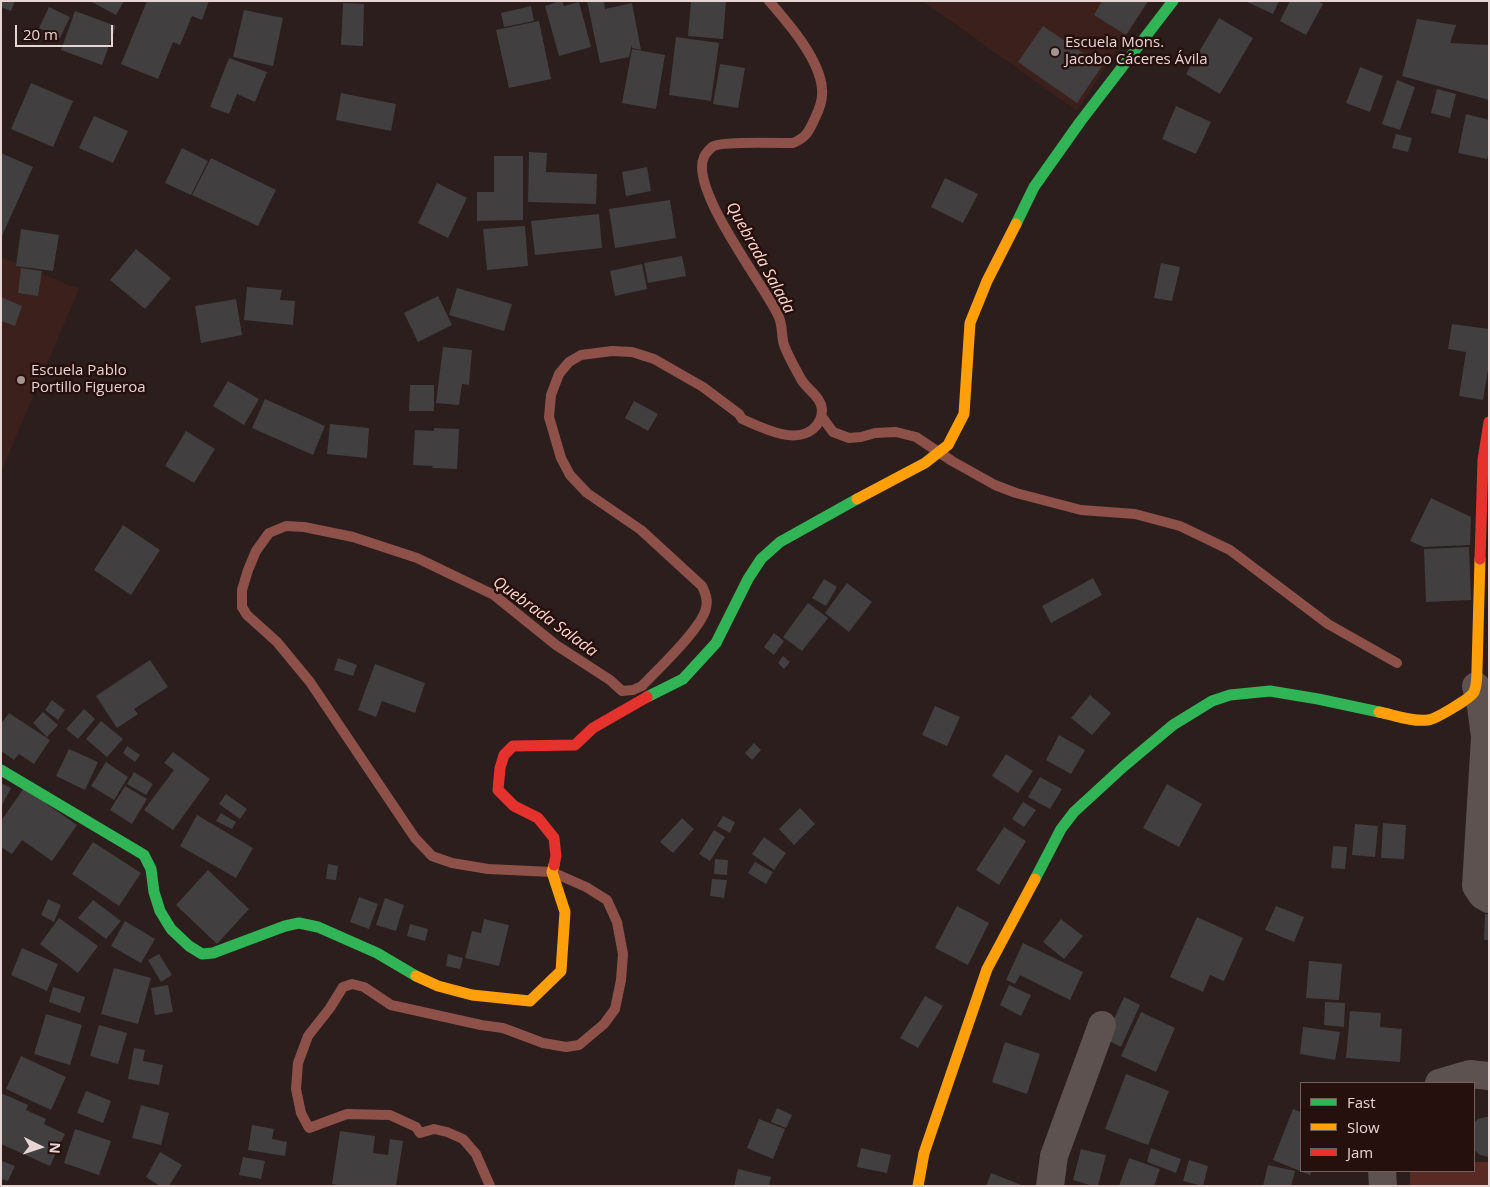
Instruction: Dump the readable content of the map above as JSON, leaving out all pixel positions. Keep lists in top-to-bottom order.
{
  "water": ["Quebrada Salada"],
  "places": ["Escuela Mons. Jacobo Cáceres Ávila", "Escuela Pablo Portillo Figueroa"],
  "legend": ["Fast", "Slow", "Jam"],
  "scale_bar": "20 m",
  "north": "right"
}
